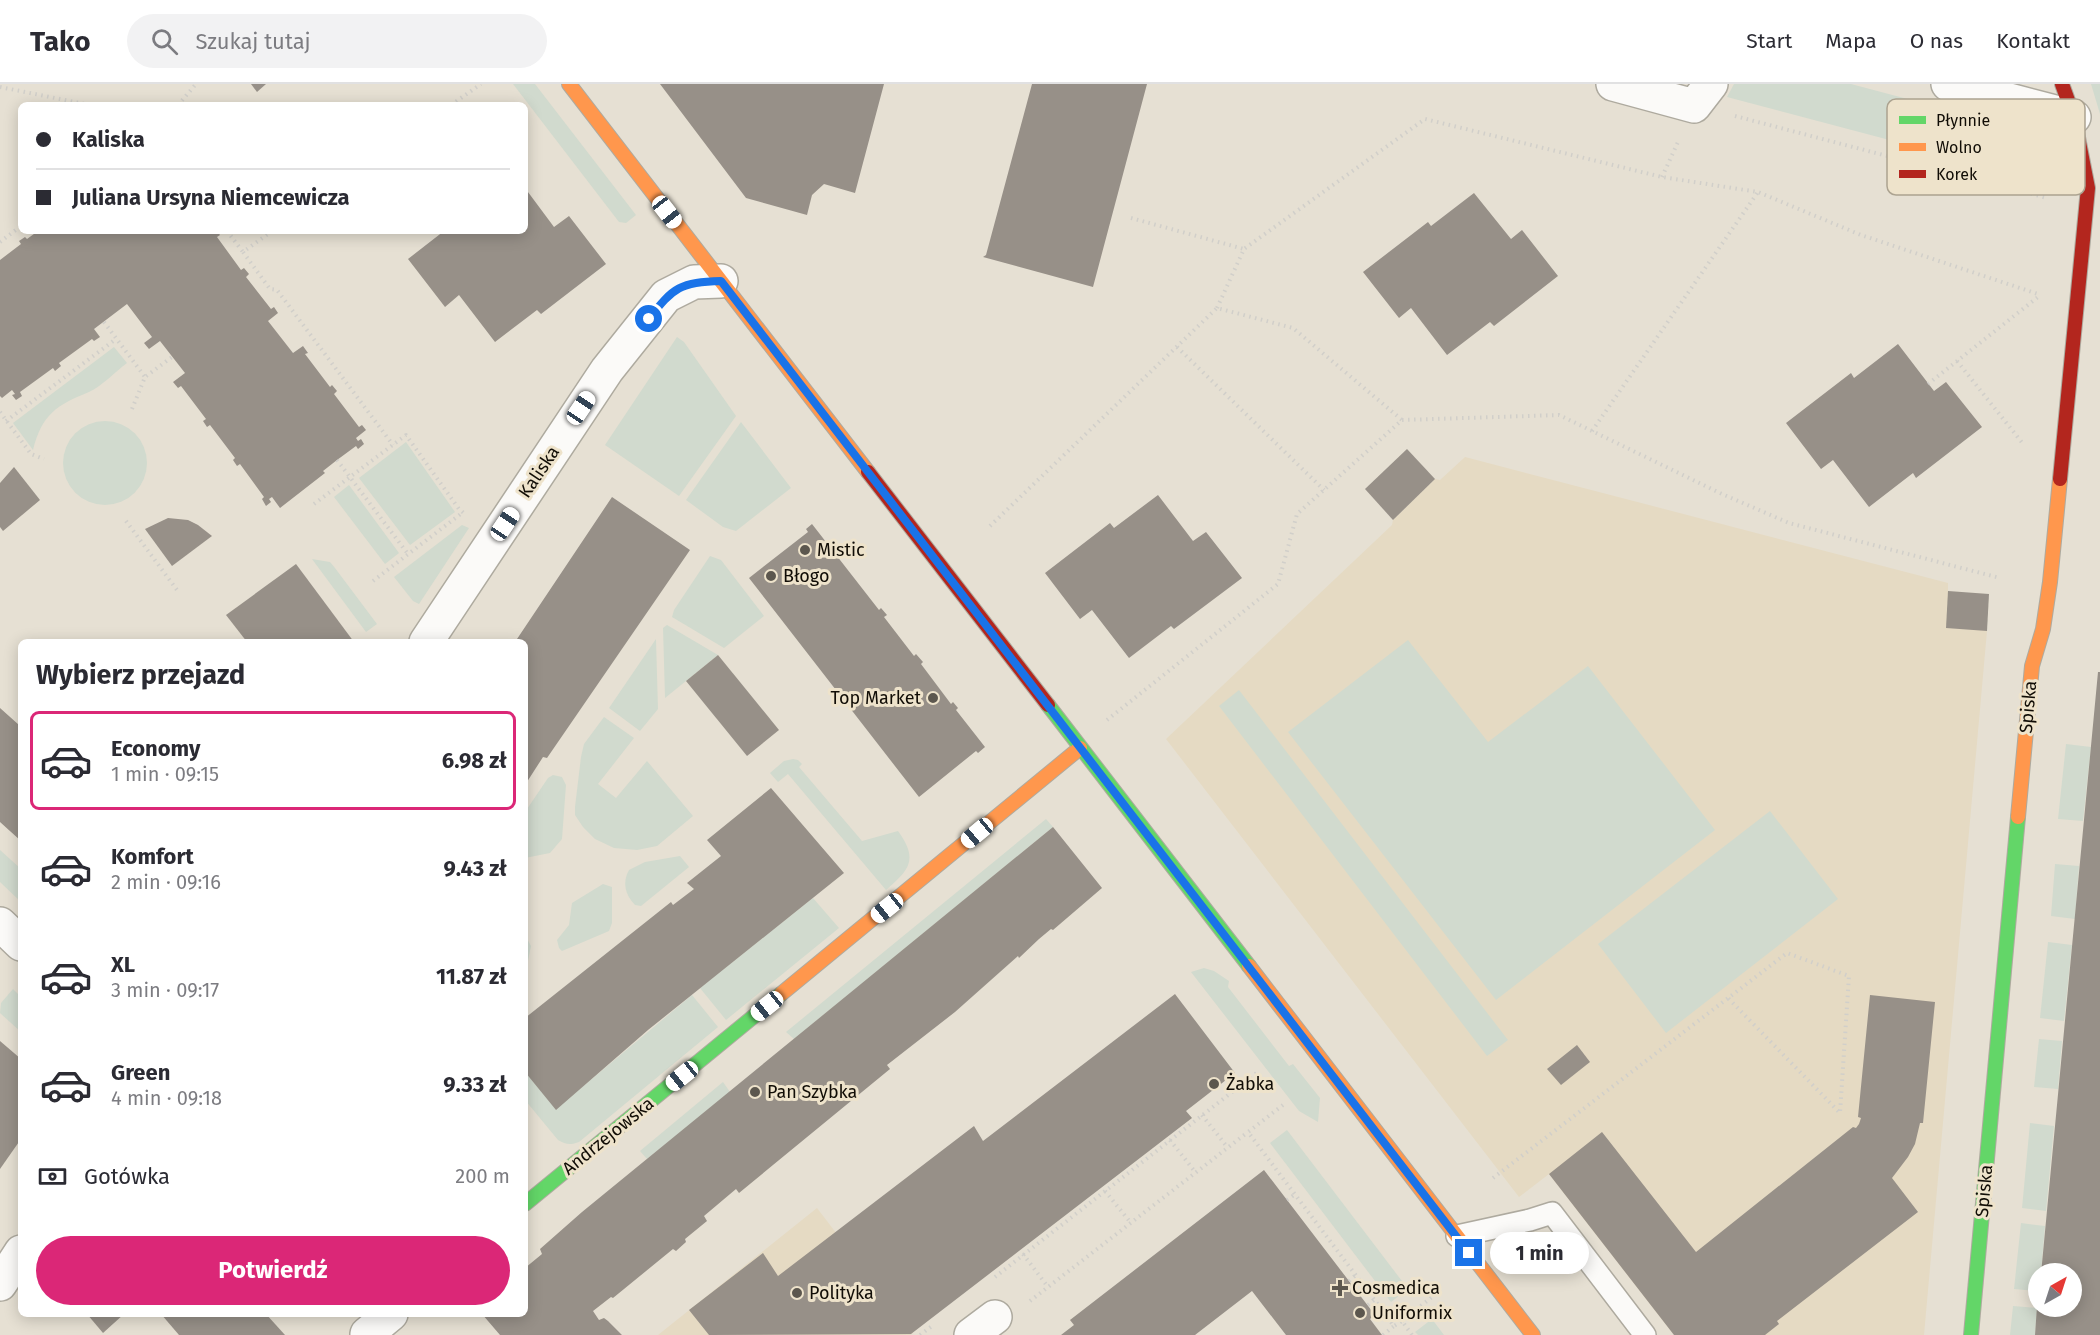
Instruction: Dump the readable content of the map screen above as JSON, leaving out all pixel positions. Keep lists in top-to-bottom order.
{
  "streets": {
    "street": ["Kaliska", "Spiska", "Andrzejowska"]
  },
  "places": {
    "other": [
      "Mistic",
      "Błogo",
      "Top Market",
      "Żabka",
      "Pan Szybka",
      "Polityka",
      "Uniformix"
    ],
    "health": ["Cosmedica"]
  },
  "legend": ["Płynnie", "Wolno", "Korek"],
  "north": "top right",
  "page": {
    "header": "Tako",
    "search": "Szukaj tutaj",
    "nav": [
      "Start",
      "Mapa",
      "O nas",
      "Kontakt"
    ],
    "banner": ["Kaliska", "Juliana Ursyna Niemcewicza"],
    "heading": "Wybierz przejazd",
    "list": [
      {
        "name": "Economy",
        "note": "1 min · 09:15",
        "value": "6.98 zł"
      },
      {
        "name": "Komfort",
        "note": "2 min · 09:16",
        "value": "9.43 zł"
      },
      {
        "name": "XL",
        "note": "3 min · 09:17",
        "value": "11.87 zł"
      },
      {
        "name": "Green",
        "note": "4 min · 09:18",
        "value": "9.33 zł"
      }
    ],
    "pay": ["Gotówka", "200 m"],
    "buttons": "Potwierdź",
    "bubble": "1 min"
  }
}
